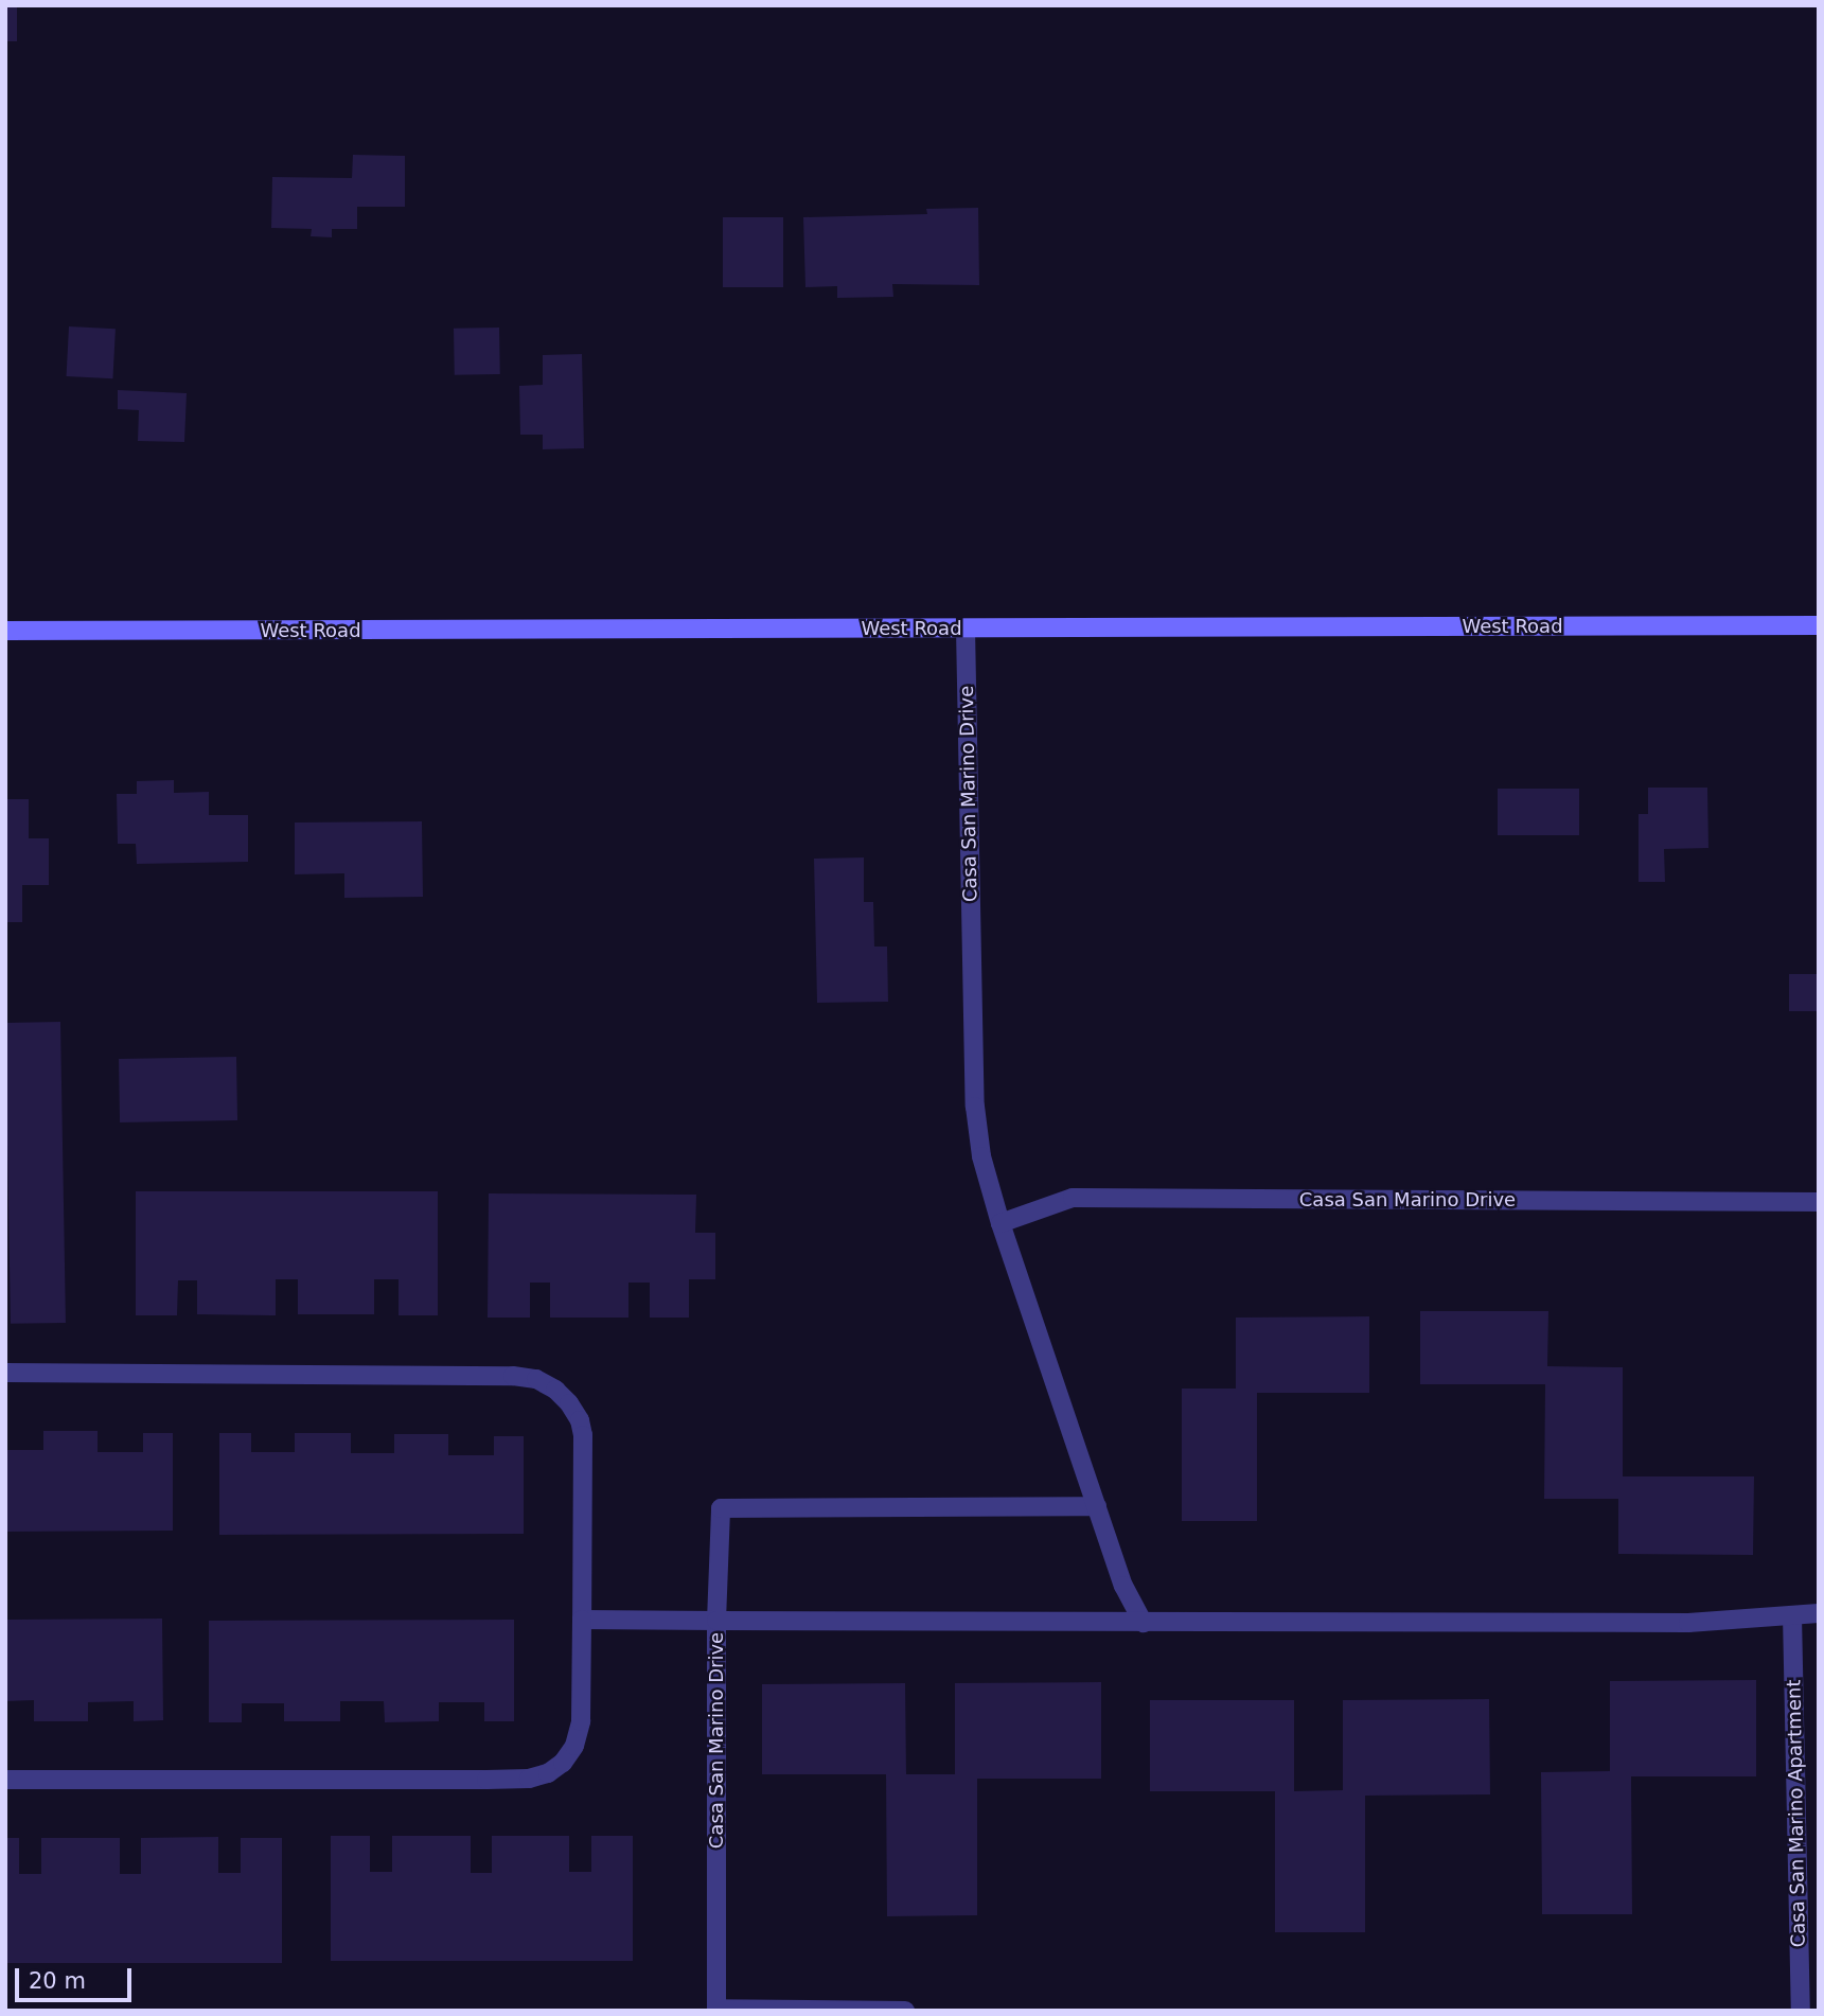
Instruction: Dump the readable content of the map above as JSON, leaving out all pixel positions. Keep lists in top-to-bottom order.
{
  "streets": {
    "street": ["West Road", "Casa San Marino Drive", "Casa San Marino Apartment"]
  },
  "crossings": [
    ["West Road", "Casa San Marino Drive"],
    ["Casa San Marino Drive", "Casa San Marino Apartment"]
  ],
  "scale_bar": "20 m"
}
